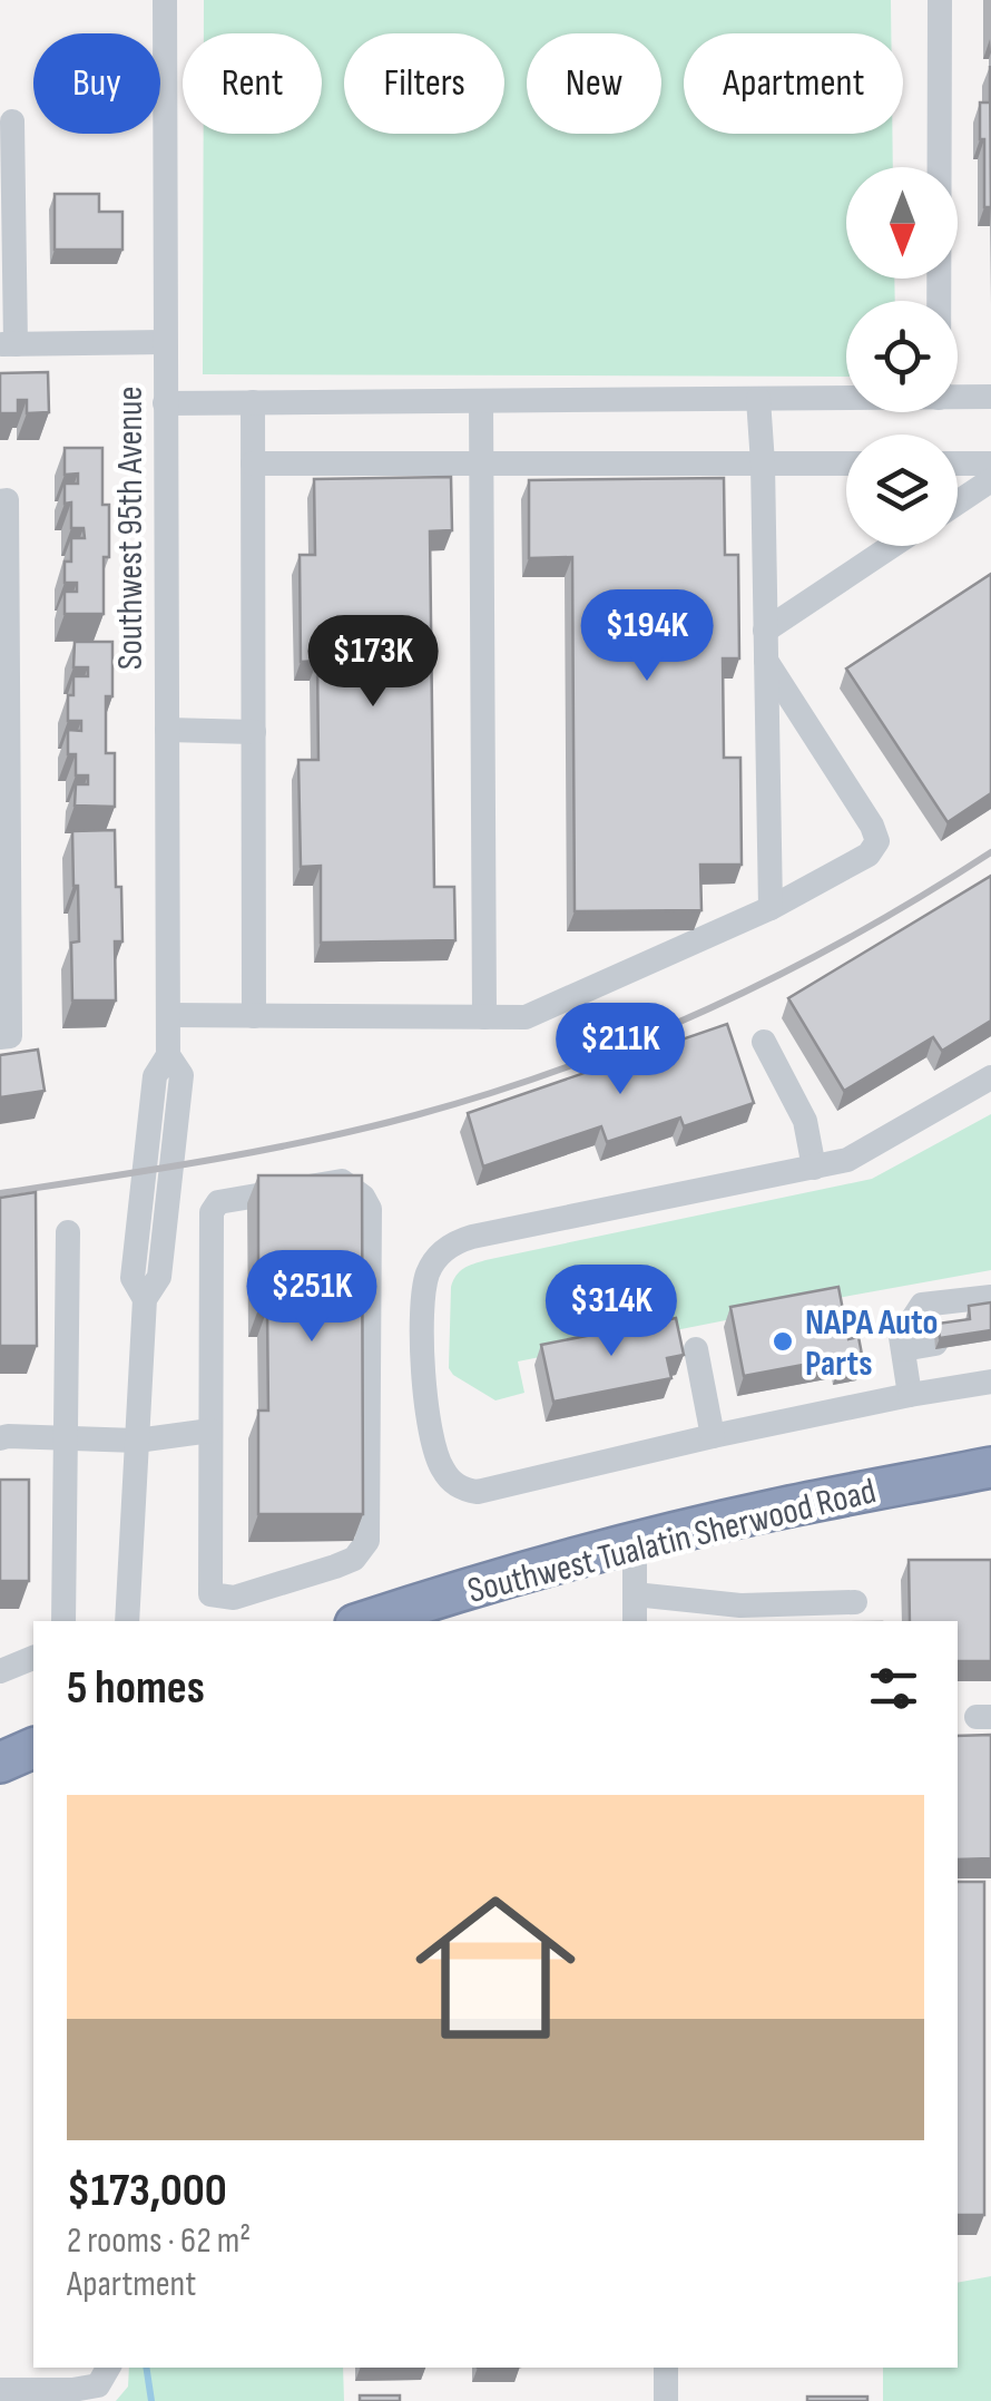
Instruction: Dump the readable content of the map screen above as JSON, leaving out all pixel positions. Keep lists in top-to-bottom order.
{
  "streets": {
    "highway": ["Southwest Tualatin Sherwood Road"],
    "street": ["Southwest 95th Avenue"]
  },
  "places": ["NAPA Auto Parts"],
  "north": "bottom",
  "page": {
    "chip": [
      "Buy",
      "Rent",
      "Filters",
      "New",
      "Apartment"
    ],
    "price": [
      "$194K",
      "$173K",
      "$211K",
      "$251K",
      "$314K"
    ],
    "heading": "5 homes",
    "list": [
      {
        "name": "$173,000",
        "note": "2 rooms · 62 m² · Apartment"
      }
    ]
  }
}
